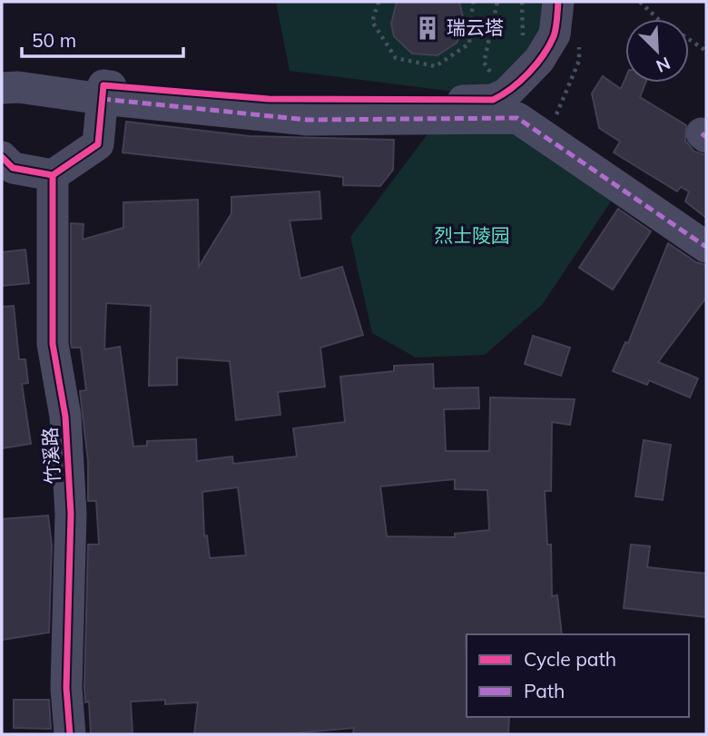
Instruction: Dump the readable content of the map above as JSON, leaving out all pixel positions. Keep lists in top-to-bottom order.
{
  "streets": {
    "street": ["竹溪路"]
  },
  "parks": ["烈士陵园"],
  "places": {
    "building": ["瑞云塔"]
  },
  "legend": ["Cycle path", "Path"],
  "scale_bar": "50 m",
  "north": "bottom right"
}
